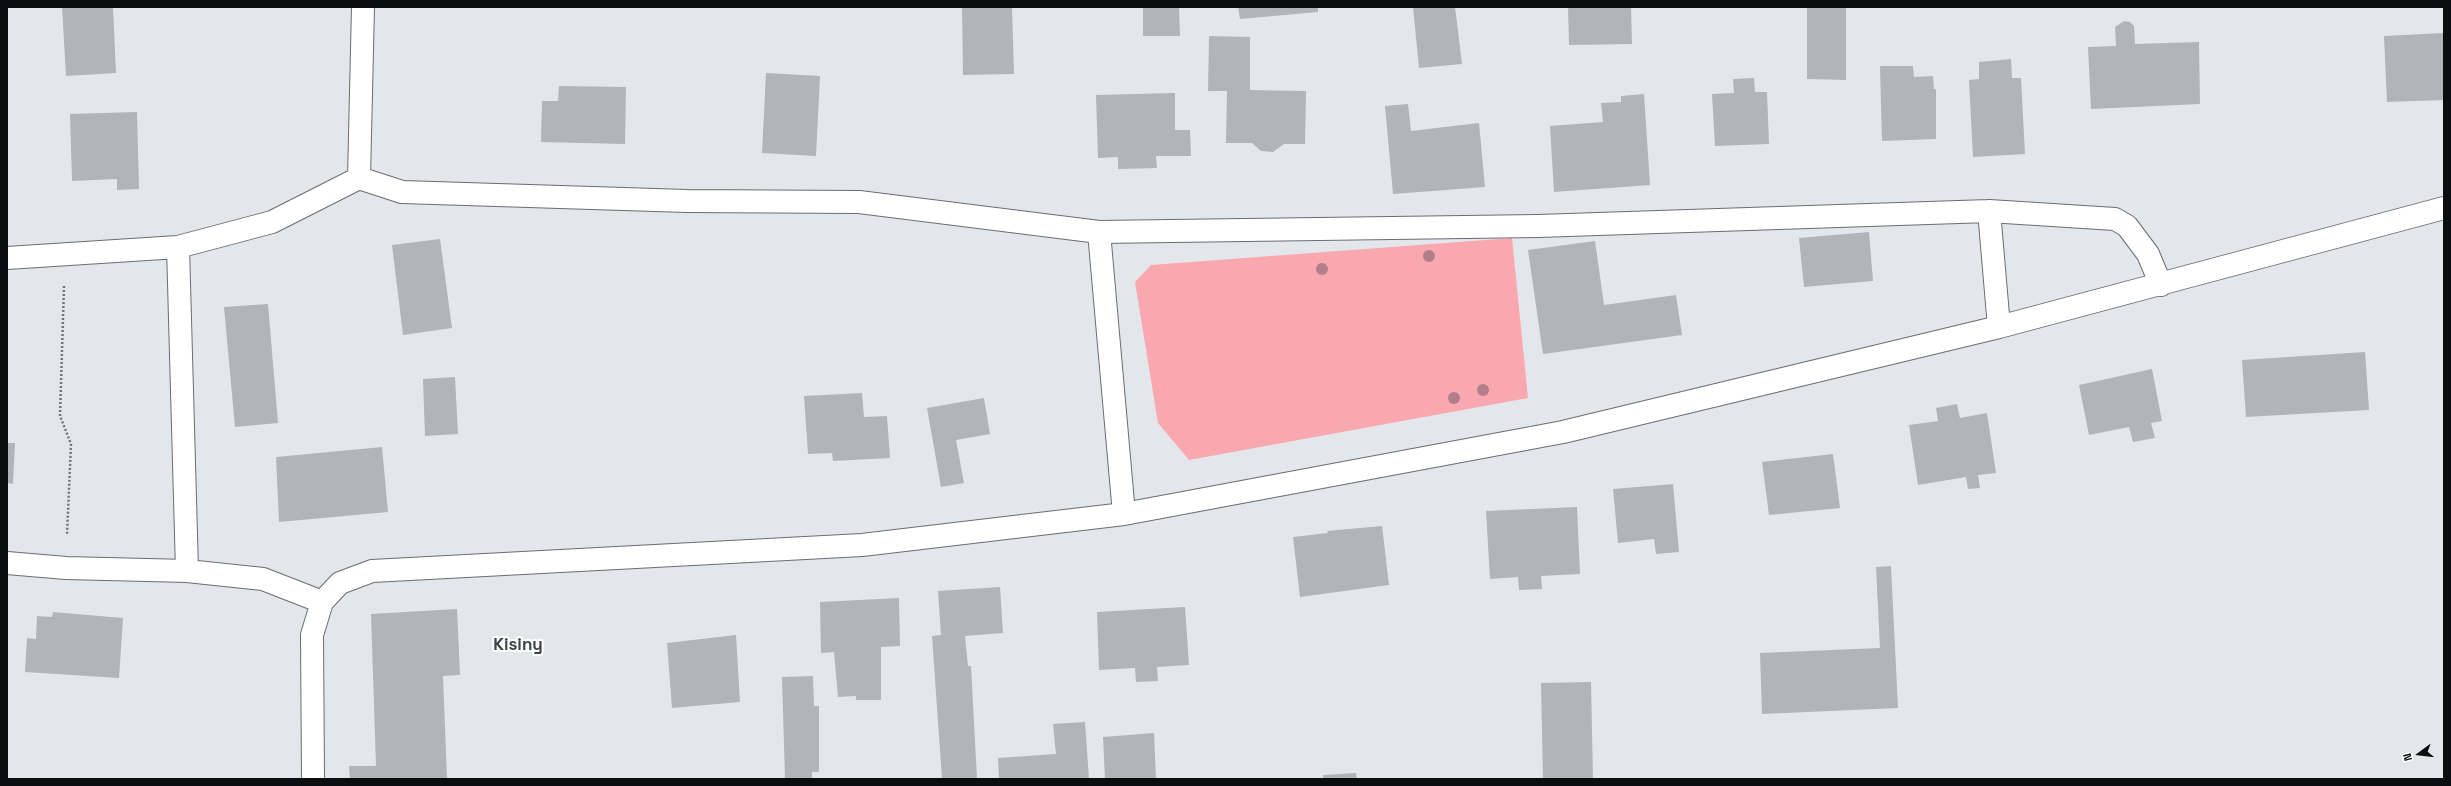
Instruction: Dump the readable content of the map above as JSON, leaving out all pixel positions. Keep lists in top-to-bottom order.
{
  "districts": ["Kisiny"],
  "north": "left"
}
